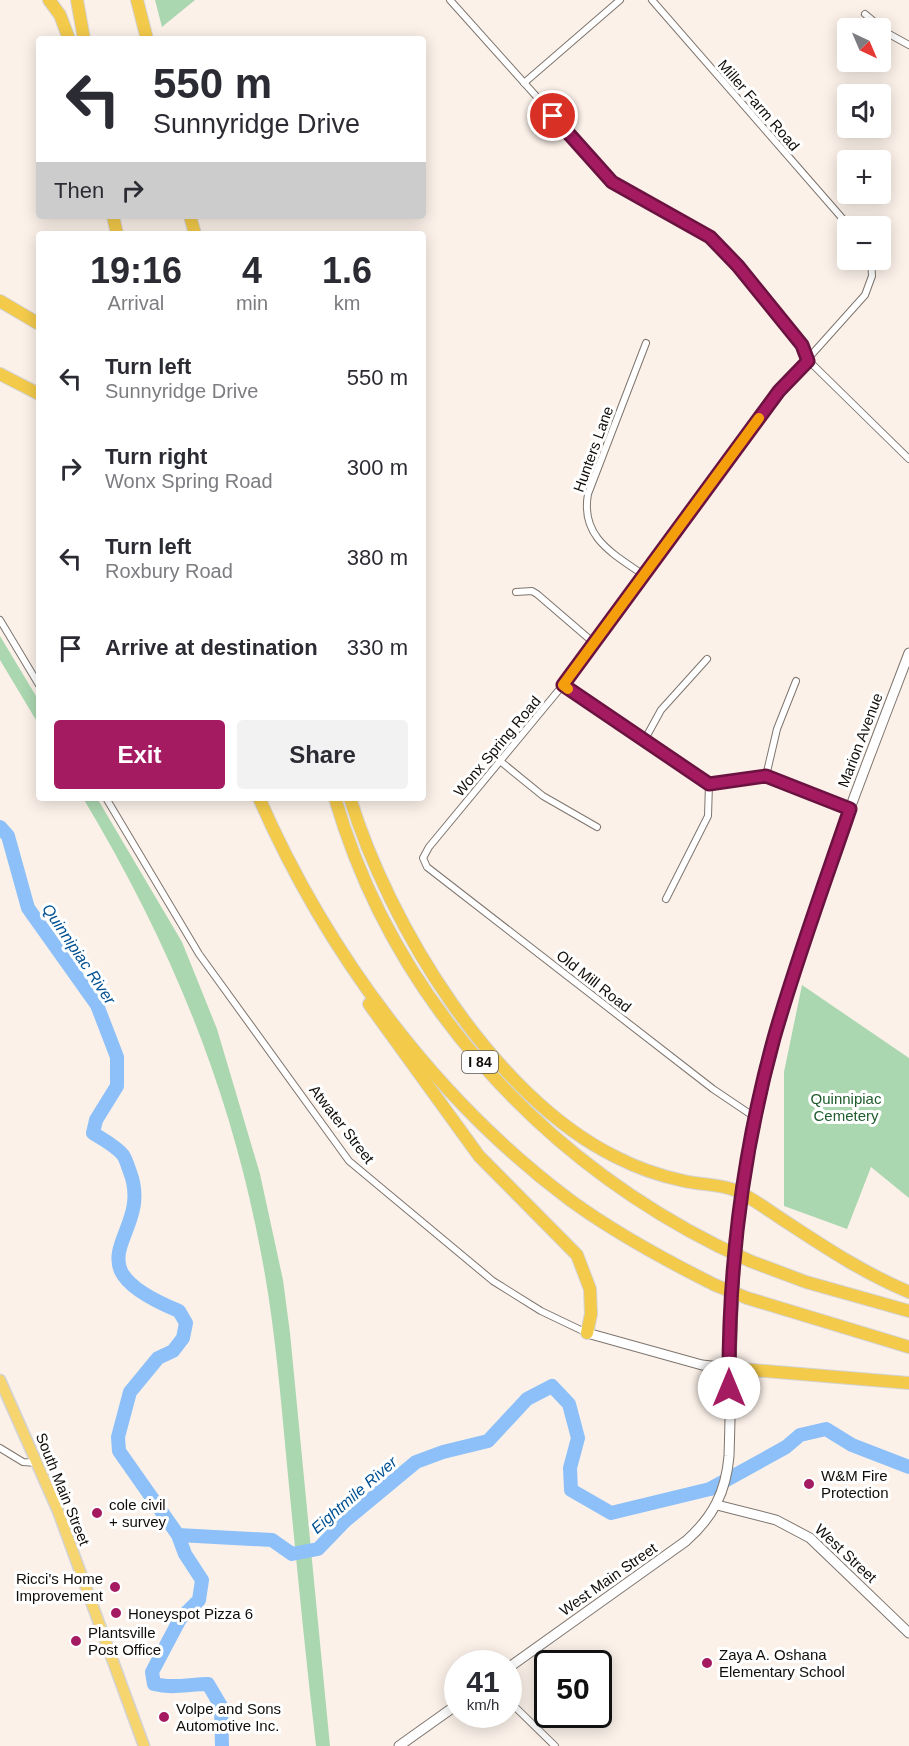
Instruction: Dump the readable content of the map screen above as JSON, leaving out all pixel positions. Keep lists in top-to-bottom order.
{
  "streets": {
    "highway": ["I 84", "South Main Street"],
    "main road": [
      "Marion Avenue",
      "Atwater Street",
      "West Street",
      "West Main Street"
    ],
    "street": [
      "Miller Farm Road",
      "Hunters Lane",
      "Wonx Spring Road",
      "Old Mill Road"
    ]
  },
  "crossings": [
    ["Hunters Lane", "Wonx Spring Road"],
    ["Marion Avenue", "Old Mill Road"],
    ["Marion Avenue", "Atwater Street"],
    ["Marion Avenue", "West Street"],
    ["Marion Avenue", "West Main Street"],
    ["Wonx Spring Road", "Old Mill Road"],
    ["West Street", "West Main Street"]
  ],
  "water": ["Quinnipiac River", "Eightmile River"],
  "parks": ["Quinnipiac Cemetery"],
  "places": [
    "W&M Fire Protection",
    "cole civil + survey",
    "Ricci's Home Improvement",
    "Honeyspot Pizza 6",
    "Plantsville Post Office",
    "Zaya A. Oshana Elementary School",
    "Volpe and Sons Automotive Inc."
  ],
  "north": "bottom right",
  "page": {
    "map_buttons": ["+", "−"],
    "turn": ["550 m", "Sunnyridge Drive"],
    "then": "Then",
    "eta": [
      "19:16",
      "Arrival",
      "4",
      "min",
      "1.6",
      "km"
    ],
    "list": [
      {
        "name": "Turn left",
        "note": "Sunnyridge Drive",
        "value": "550 m"
      },
      {
        "name": "Turn right",
        "note": "Wonx Spring Road",
        "value": "300 m"
      },
      {
        "name": "Turn left",
        "note": "Roxbury Road",
        "value": "380 m"
      },
      {
        "name": "Arrive at destination",
        "value": "330 m"
      }
    ],
    "buttons": ["Exit", "Share"],
    "speed": "41 km/h",
    "limit": "50"
  }
}
